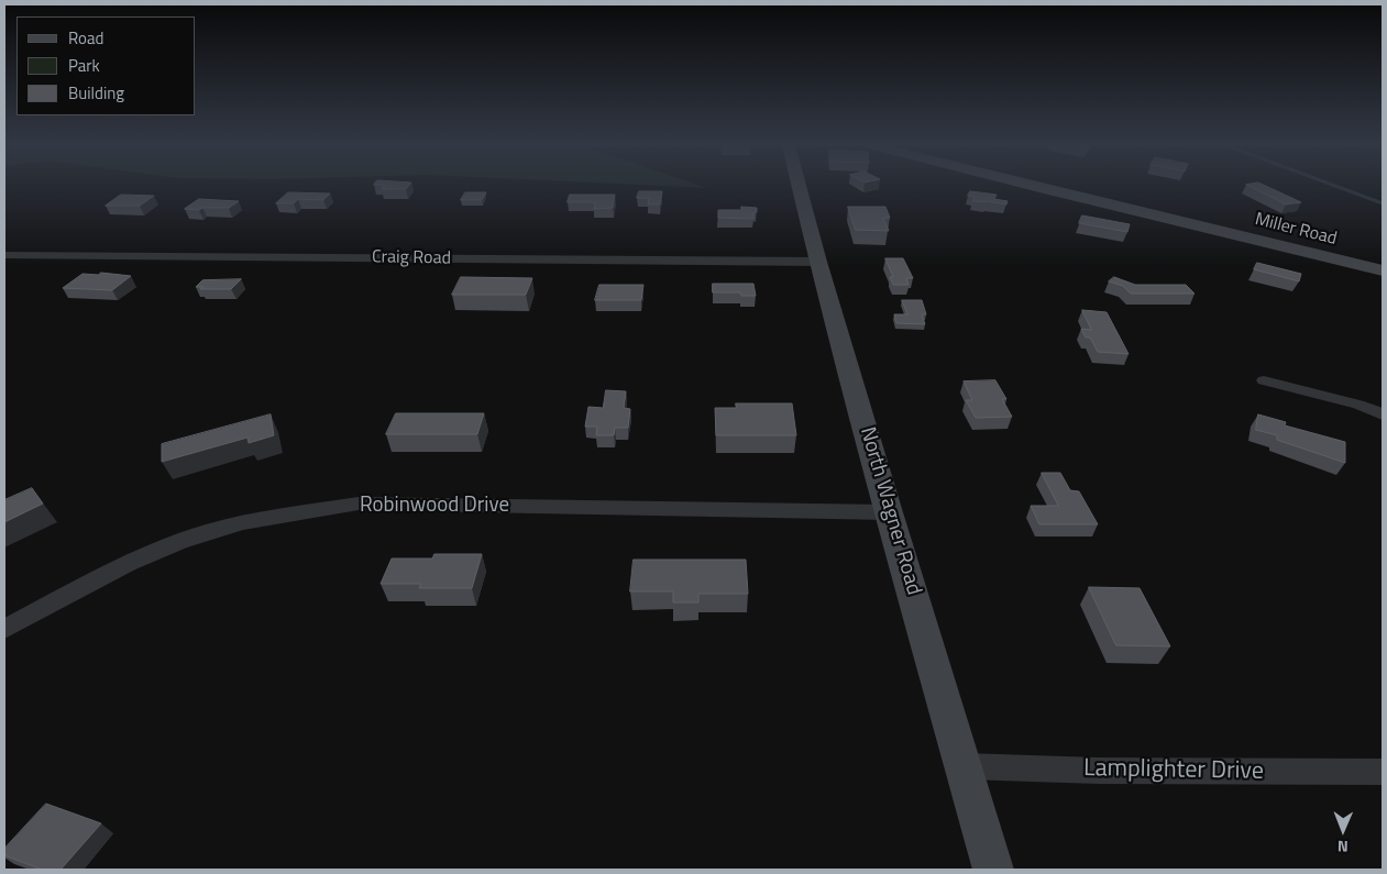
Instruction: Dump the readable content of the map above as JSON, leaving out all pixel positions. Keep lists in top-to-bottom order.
{
  "streets": {
    "street": [
      "Miller Road",
      "Craig Road",
      "Robinwood Drive",
      "North Wagner Road",
      "Lamplighter Drive"
    ]
  },
  "crossings": [
    ["Craig Road", "North Wagner Road"],
    ["Robinwood Drive", "North Wagner Road"],
    ["North Wagner Road", "Lamplighter Drive"]
  ],
  "legend": ["Road", "Park", "Building"],
  "north": "bottom"
}
